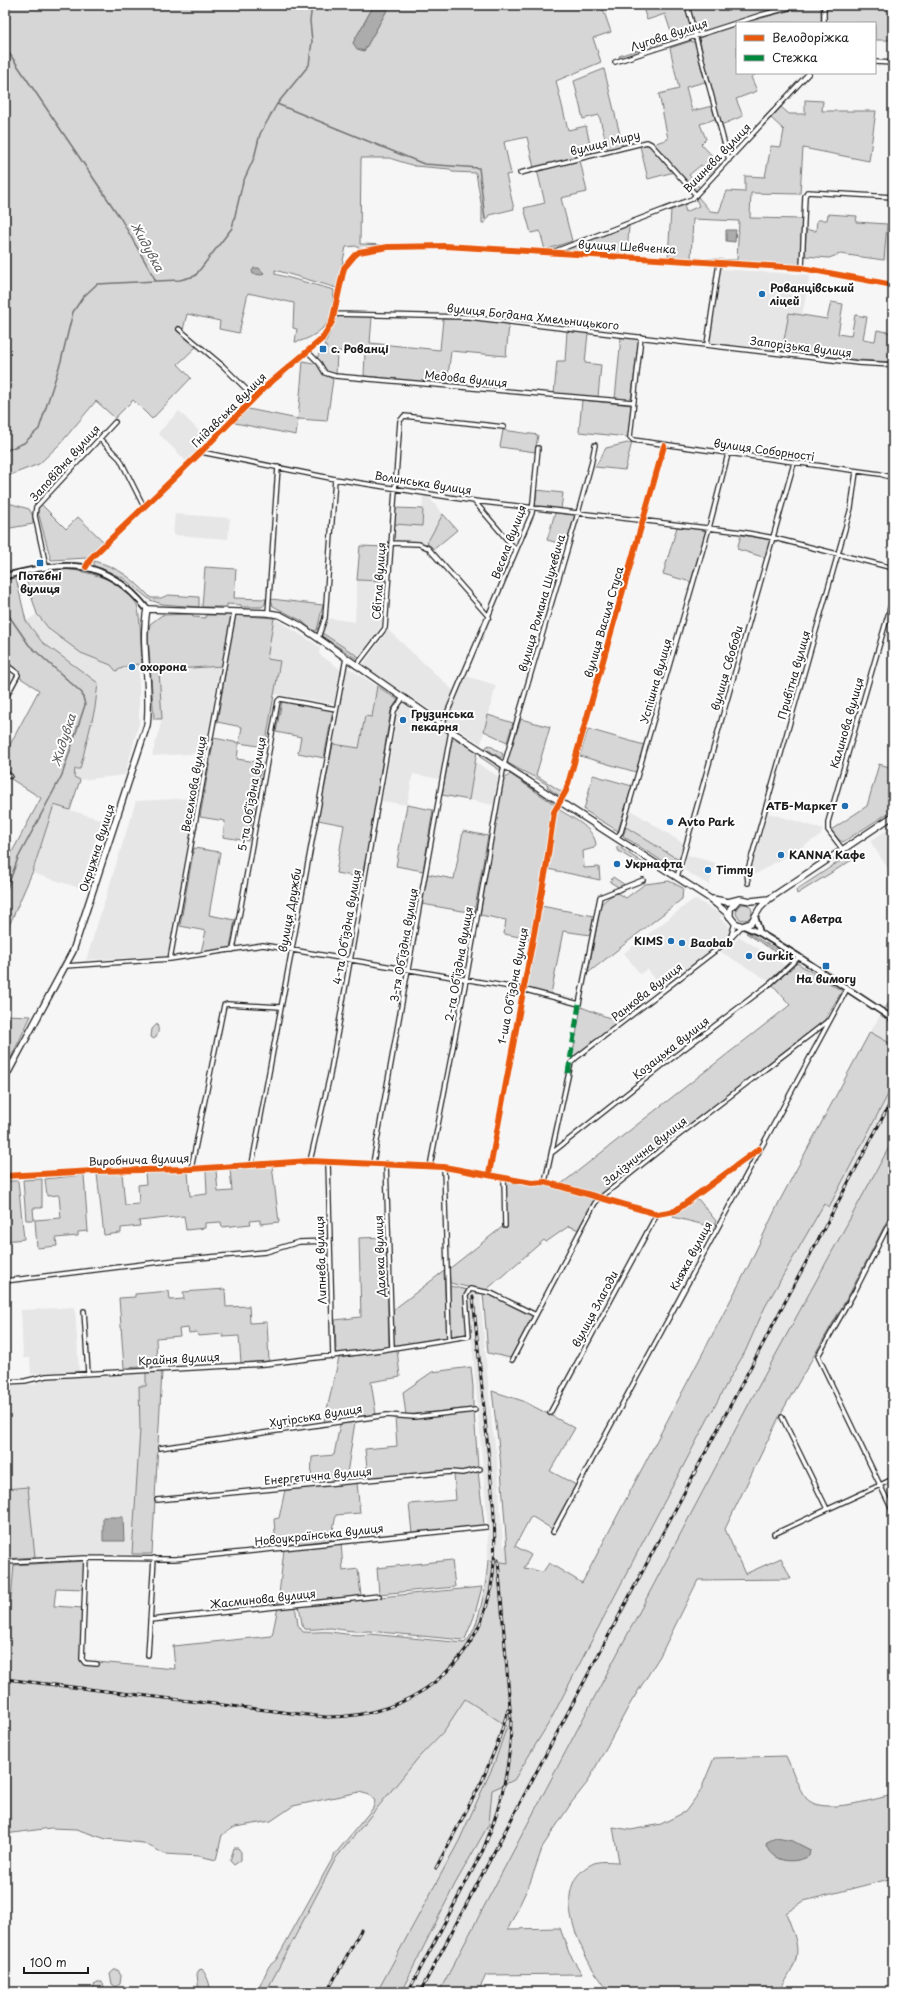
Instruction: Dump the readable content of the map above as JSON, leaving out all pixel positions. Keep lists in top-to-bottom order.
{
  "streets": {
    "main road": ["Окружна вулиця"],
    "street": [
      "Лугова вулиця",
      "вулиця Миру",
      "Вишнева вулиця",
      "вулиця Шевченка",
      "вулиця Богдана Хмельницького",
      "Запорізька вулиця",
      "Медова вулиця",
      "Гнідавська вулиця",
      "вулиця Соборності",
      "Заповідна вулиця",
      "Волинська вулиця",
      "Весела вулиця",
      "Світла вулиця",
      "вулиця Романа Шухевича",
      "вулиця Василя Стуса",
      "вулиця Свободи",
      "Привітна вулиця",
      "Успішна вулиця",
      "Калинова вулиця",
      "Веселкова вулиця",
      "5-та Обʼїздна вулиця",
      "вулиця Дружби",
      "4-та Обʼїздна вулиця",
      "3-тя Обʼїздна вулиця",
      "2-га Обʼїздна вулиця",
      "1-ша Обʼїздна вулиця",
      "Ранкова вулиця",
      "Козацька вулиця",
      "Залізнична вулиця",
      "Виробнича вулиця",
      "Далека вулиця",
      "Княжа вулиця",
      "Липнева вулиця",
      "вулиця Злагоди",
      "Крайня вулиця",
      "Хутірська вулиця",
      "Енергетична вулиця",
      "Новоукраїнська вулиця",
      "Жасминова вулиця"
    ]
  },
  "crossings": [
    ["вулиця Миру", "Вишнева вулиця"],
    ["Вишнева вулиця", "вулиця Шевченка"],
    ["вулиця Шевченка", "Гнідавська вулиця"],
    ["вулиця Богдана Хмельницького", "Запорізька вулиця"],
    ["вулиця Богдана Хмельницького", "Гнідавська вулиця"],
    ["Медова вулиця", "Гнідавська вулиця"],
    ["Медова вулиця", "вулиця Соборності"],
    ["Гнідавська вулиця", "Волинська вулиця"],
    ["вулиця Соборності", "вулиця Василя Стуса"],
    ["вулиця Соборності", "вулиця Свободи"],
    ["вулиця Соборності", "Привітна вулиця"],
    ["вулиця Соборності", "Успішна вулиця"],
    ["Волинська вулиця", "Весела вулиця"],
    ["Волинська вулиця", "Світла вулиця"],
    ["Волинська вулиця", "вулиця Романа Шухевича"],
    ["Волинська вулиця", "вулиця Василя Стуса"],
    ["Волинська вулиця", "вулиця Свободи"],
    ["Волинська вулиця", "Привітна вулиця"],
    ["Волинська вулиця", "Успішна вулиця"],
    ["вулиця Романа Шухевича", "2-га Обʼїздна вулиця"],
    ["вулиця Василя Стуса", "1-ша Обʼїздна вулиця"],
    ["5-та Обʼїздна вулиця", "вулиця Дружби"],
    ["вулиця Дружби", "Виробнича вулиця"],
    ["4-та Обʼїздна вулиця", "Виробнича вулиця"],
    ["3-тя Обʼїздна вулиця", "Виробнича вулиця"],
    ["2-га Обʼїздна вулиця", "Виробнича вулиця"],
    ["1-ша Обʼїздна вулиця", "Виробнича вулиця"],
    ["Ранкова вулиця", "Козацька вулиця"],
    ["Залізнична вулиця", "Виробнича вулиця"],
    ["Залізнична вулиця", "Княжа вулиця"],
    ["Залізнична вулиця", "Крайня вулиця"],
    ["Виробнича вулиця", "Далека вулиця"],
    ["Виробнича вулиця", "Липнева вулиця"],
    ["Виробнича вулиця", "вулиця Злагоди"],
    ["Далека вулиця", "Крайня вулиця"],
    ["Липнева вулиця", "Крайня вулиця"]
  ],
  "water": ["Жидувка"],
  "places": {
    "other": [
      "Рованцівський ліцей",
      "охорона",
      "Грузинська пекарня",
      "АТБ-Маркет",
      "Avto Park",
      "KANNA Кафе",
      "Укрнафта",
      "Timmy",
      "Аветра",
      "KIMS",
      "Baobab",
      "Gurkit"
    ],
    "transit": ["с. Рованці", "Потебні вулиця", "На вимогу"]
  },
  "legend": ["Велодоріжка", "Стежка"],
  "scale_bar": "100 m"
}
